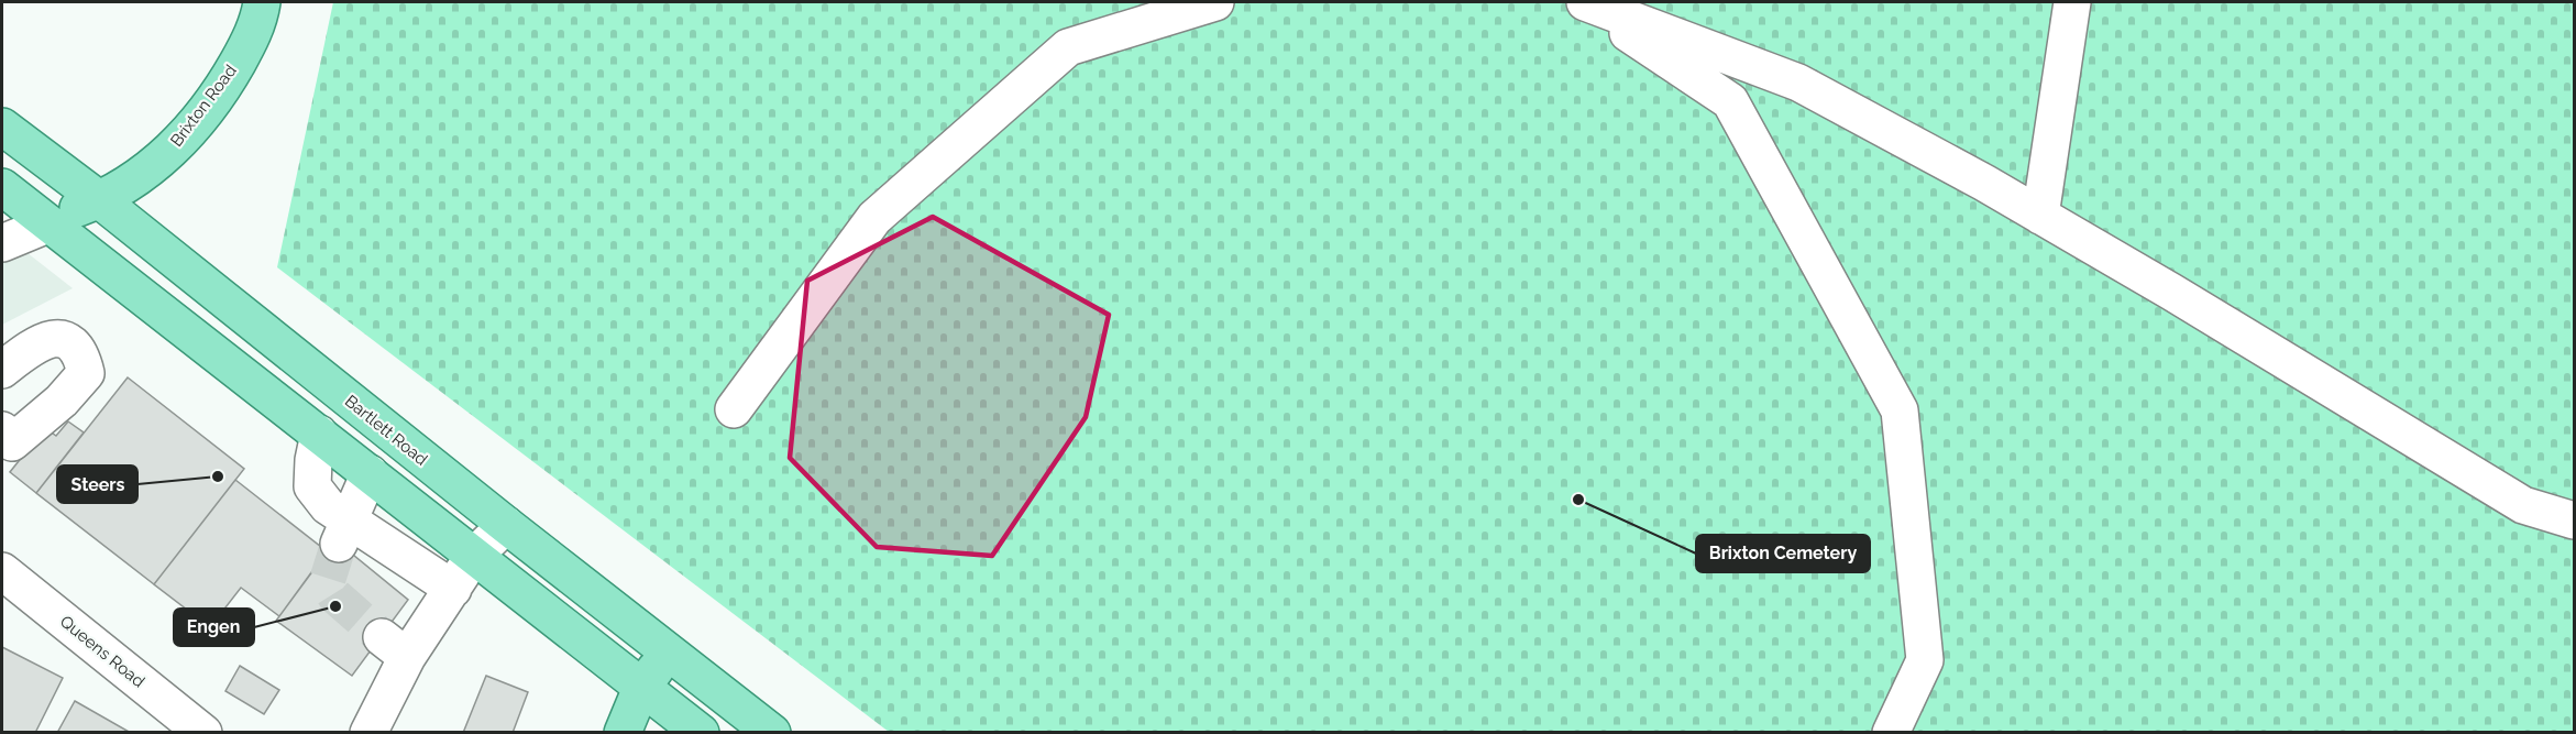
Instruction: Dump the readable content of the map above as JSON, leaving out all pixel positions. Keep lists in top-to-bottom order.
{
  "streets": {
    "main road": ["Brixton Road", "Bartlett Road"],
    "street": ["Queens Road"]
  },
  "crossings": [
    ["Brixton Road", "Bartlett Road"]
  ],
  "places": ["Steers", "Brixton Cemetery", "Engen"]
}
